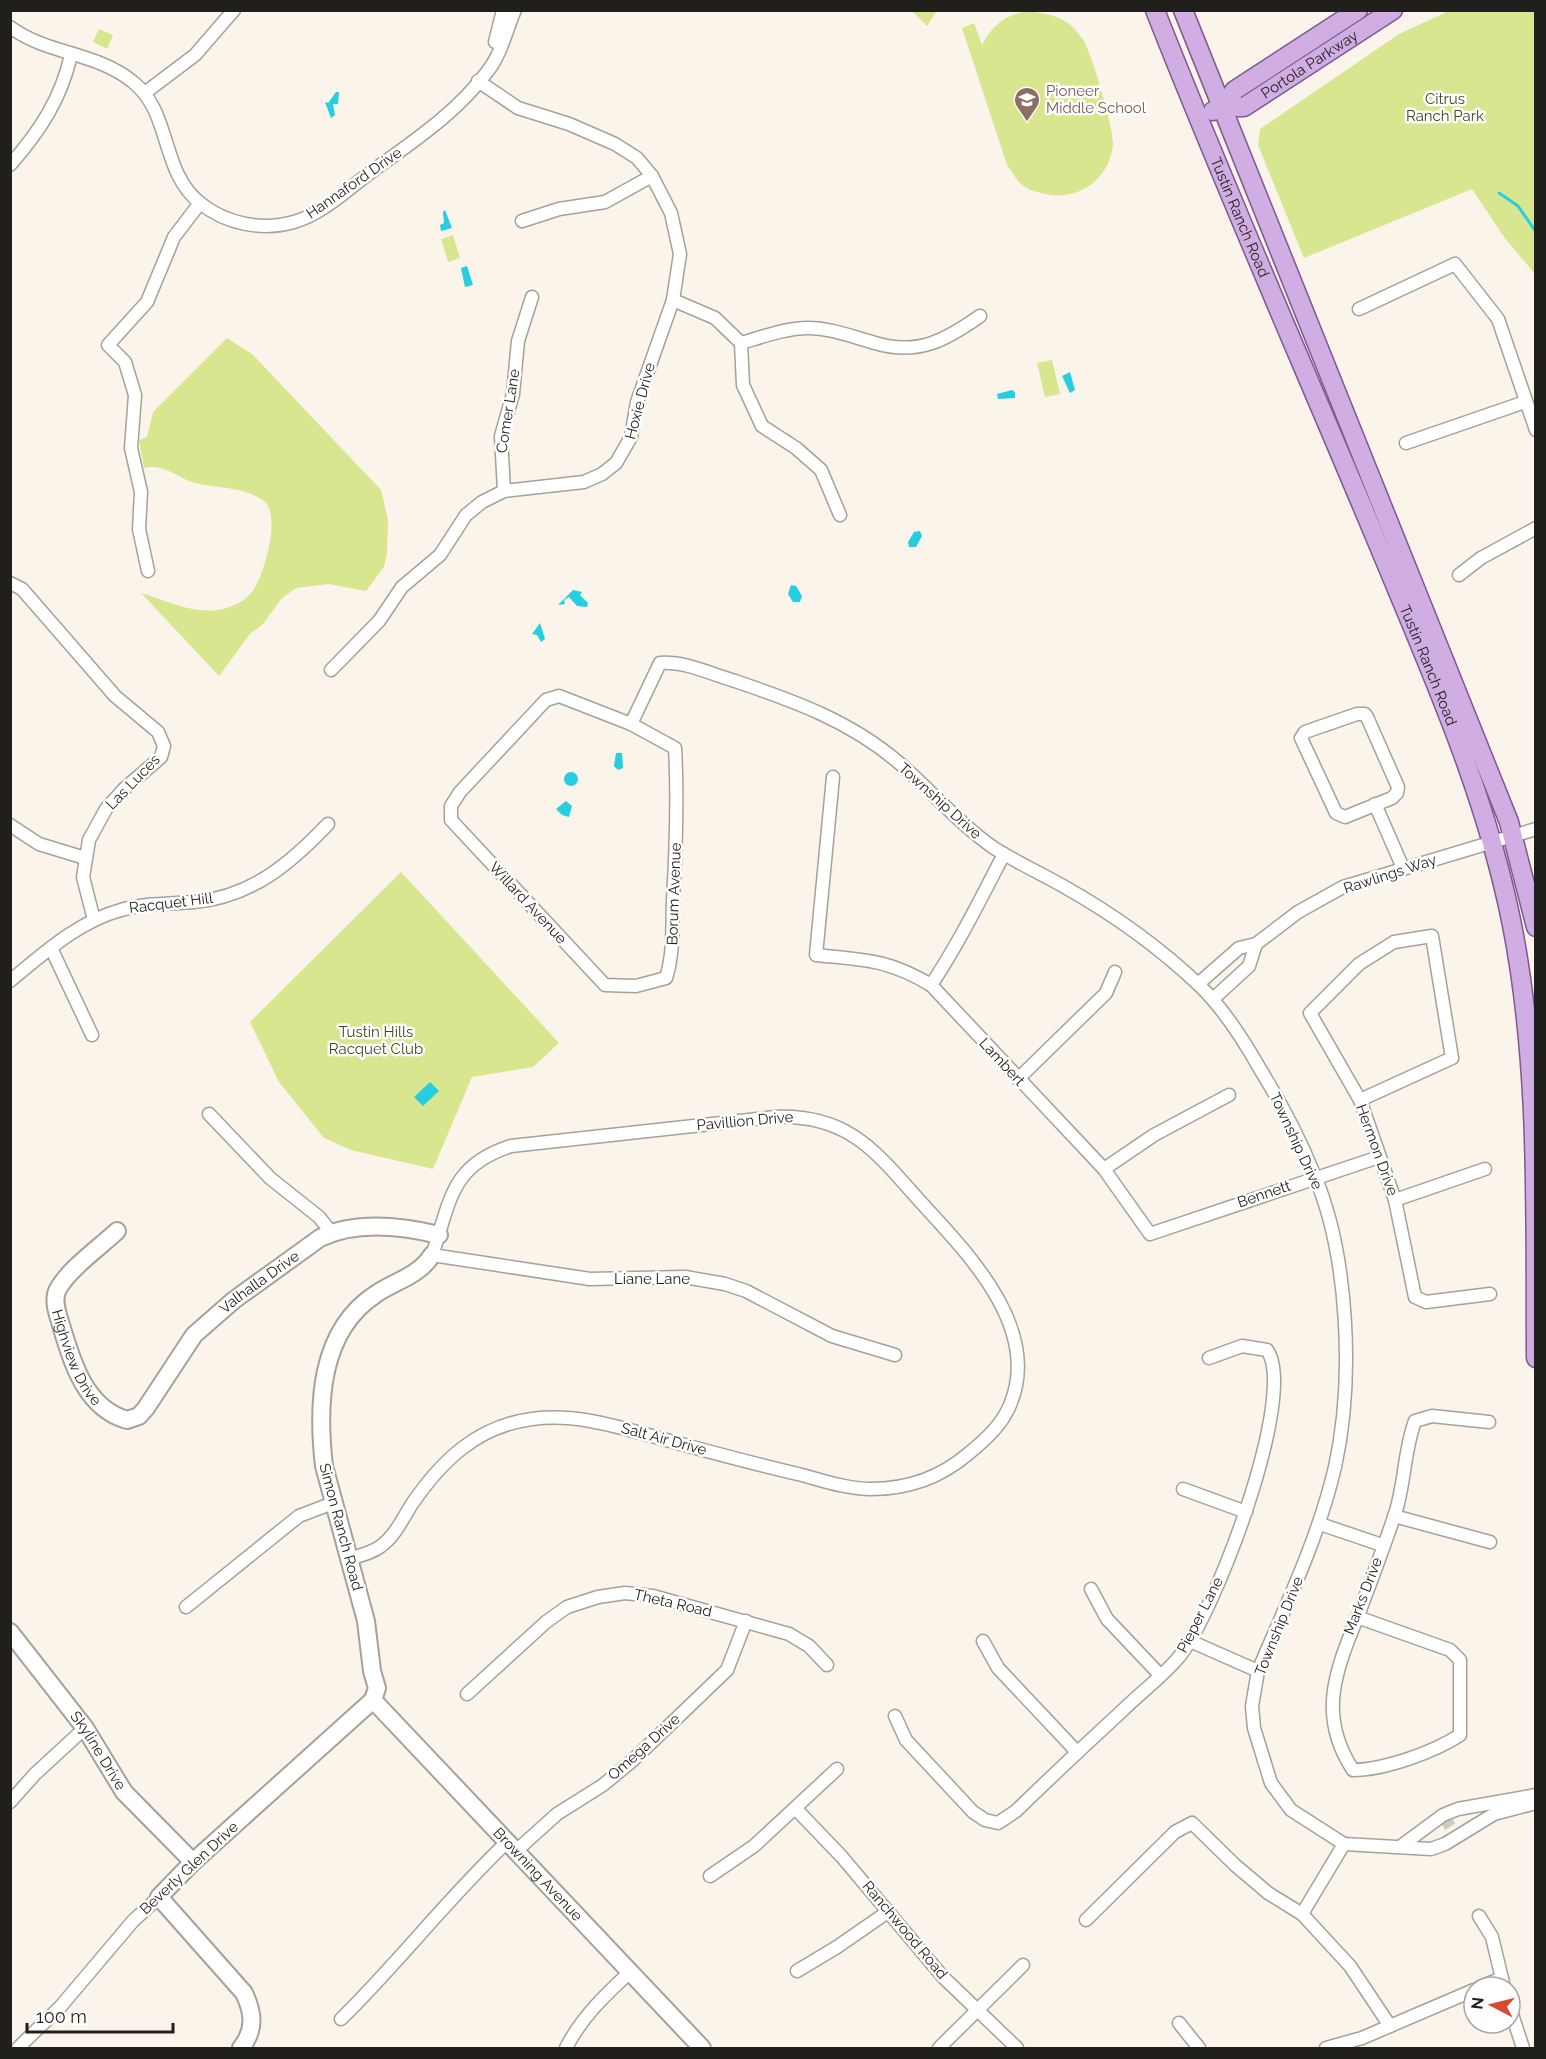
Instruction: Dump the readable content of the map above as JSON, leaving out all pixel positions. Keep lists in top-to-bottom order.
{
  "streets": {
    "main road": ["Portola Parkway", "Tustin Ranch Road"],
    "street": [
      "Hannaford Drive",
      "Hoxie Drive",
      "Comer Lane",
      "Las Luces",
      "Township Drive",
      "Rawlings Way",
      "Borum Avenue",
      "Racquet Hill",
      "Willard Avenue",
      "Lambert",
      "Pavillion Drive",
      "Hermon Drive",
      "Bennett",
      "Liane Lane",
      "Valhalla Drive",
      "Highview Drive",
      "Salt Air Drive",
      "Simon Ranch Road",
      "Marks Drive",
      "Theta Road",
      "Pieper Lane",
      "Omega Drive",
      "Skyline Drive",
      "Beverly Glen Drive",
      "Browning Avenue",
      "Ranchwood Road"
    ]
  },
  "crossings": [
    ["Portola Parkway", "Tustin Ranch Road"],
    ["Hannaford Drive", "Hoxie Drive"],
    ["Tustin Ranch Road", "Rawlings Way"],
    ["Hoxie Drive", "Comer Lane"],
    ["Las Luces", "Racquet Hill"],
    ["Township Drive", "Rawlings Way"],
    ["Township Drive", "Borum Avenue"],
    ["Township Drive", "Willard Avenue"],
    ["Township Drive", "Bennett"],
    ["Borum Avenue", "Willard Avenue"],
    ["Lambert", "Bennett"],
    ["Pavillion Drive", "Liane Lane"],
    ["Pavillion Drive", "Valhalla Drive"],
    ["Pavillion Drive", "Salt Air Drive"],
    ["Pavillion Drive", "Simon Ranch Road"],
    ["Hermon Drive", "Bennett"],
    ["Liane Lane", "Simon Ranch Road"],
    ["Valhalla Drive", "Highview Drive"],
    ["Salt Air Drive", "Simon Ranch Road"],
    ["Simon Ranch Road", "Beverly Glen Drive"],
    ["Simon Ranch Road", "Browning Avenue"],
    ["Theta Road", "Omega Drive"],
    ["Omega Drive", "Browning Avenue"],
    ["Skyline Drive", "Beverly Glen Drive"],
    ["Beverly Glen Drive", "Browning Avenue"]
  ],
  "parks": ["Citrus Ranch Park", "Tustin Hills Racquet Club"],
  "places": {
    "school or university": ["Pioneer Middle School"]
  },
  "scale_bar": "100 m",
  "north": "left"
}
